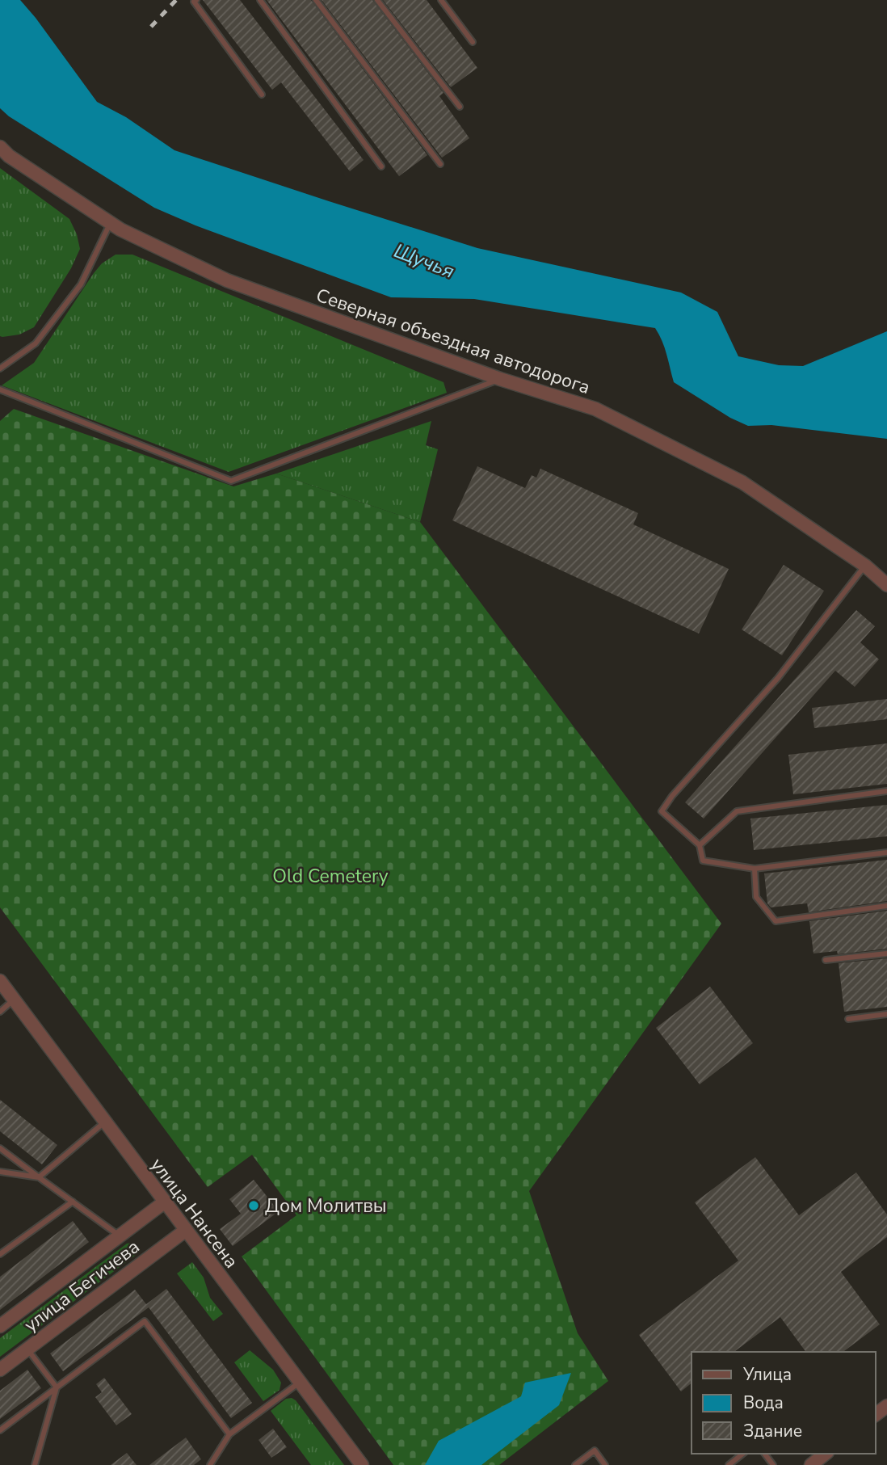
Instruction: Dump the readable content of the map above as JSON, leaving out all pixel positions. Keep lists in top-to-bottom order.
{
  "streets": {
    "street": ["Северная объездная автодорога", "улица Нансена", "улица Бегичева"]
  },
  "crossings": [
    ["улица Нансена", "улица Бегичева"]
  ],
  "water": ["Щучья"],
  "parks": ["Old Cemetery"],
  "places": ["Дом Молитвы"],
  "legend": ["Улица", "Вода", "Здание"]
}
